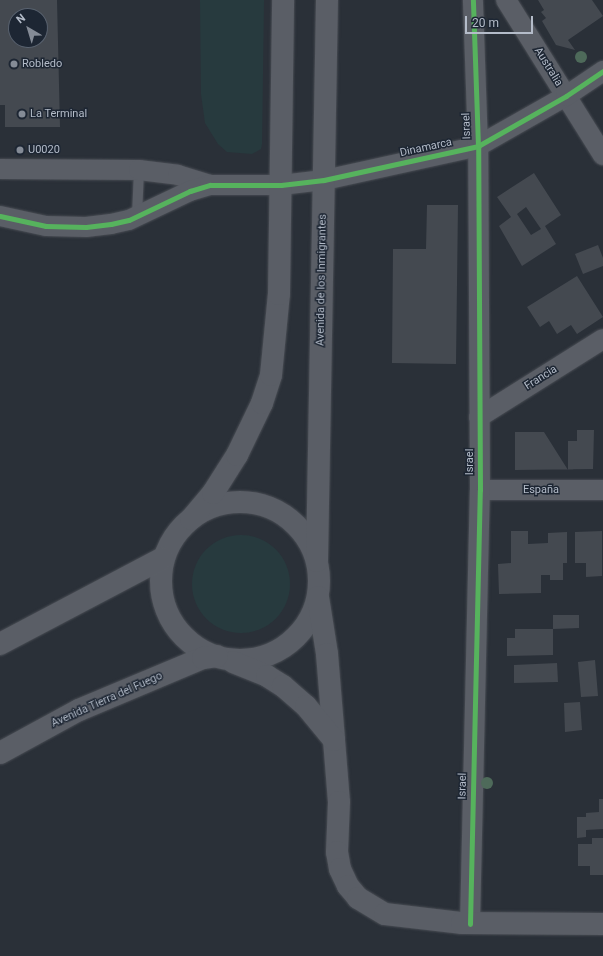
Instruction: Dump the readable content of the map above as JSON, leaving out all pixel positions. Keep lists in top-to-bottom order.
{
  "streets": {
    "street": [
      "Australia",
      "Israel",
      "Dinamarca",
      "Avenida de los Inmigrantes",
      "Francia",
      "España",
      "Avenida Tierra del Fuego"
    ]
  },
  "crossings": [
    ["Australia", "Dinamarca"],
    ["Israel", "Dinamarca"],
    ["Israel", "Francia"],
    ["Israel", "España"],
    ["Dinamarca", "Avenida de los Inmigrantes"]
  ],
  "places": ["Robledo", "La Terminal", "U0020"],
  "scale_bar": "20 m",
  "north": "top left"
}
